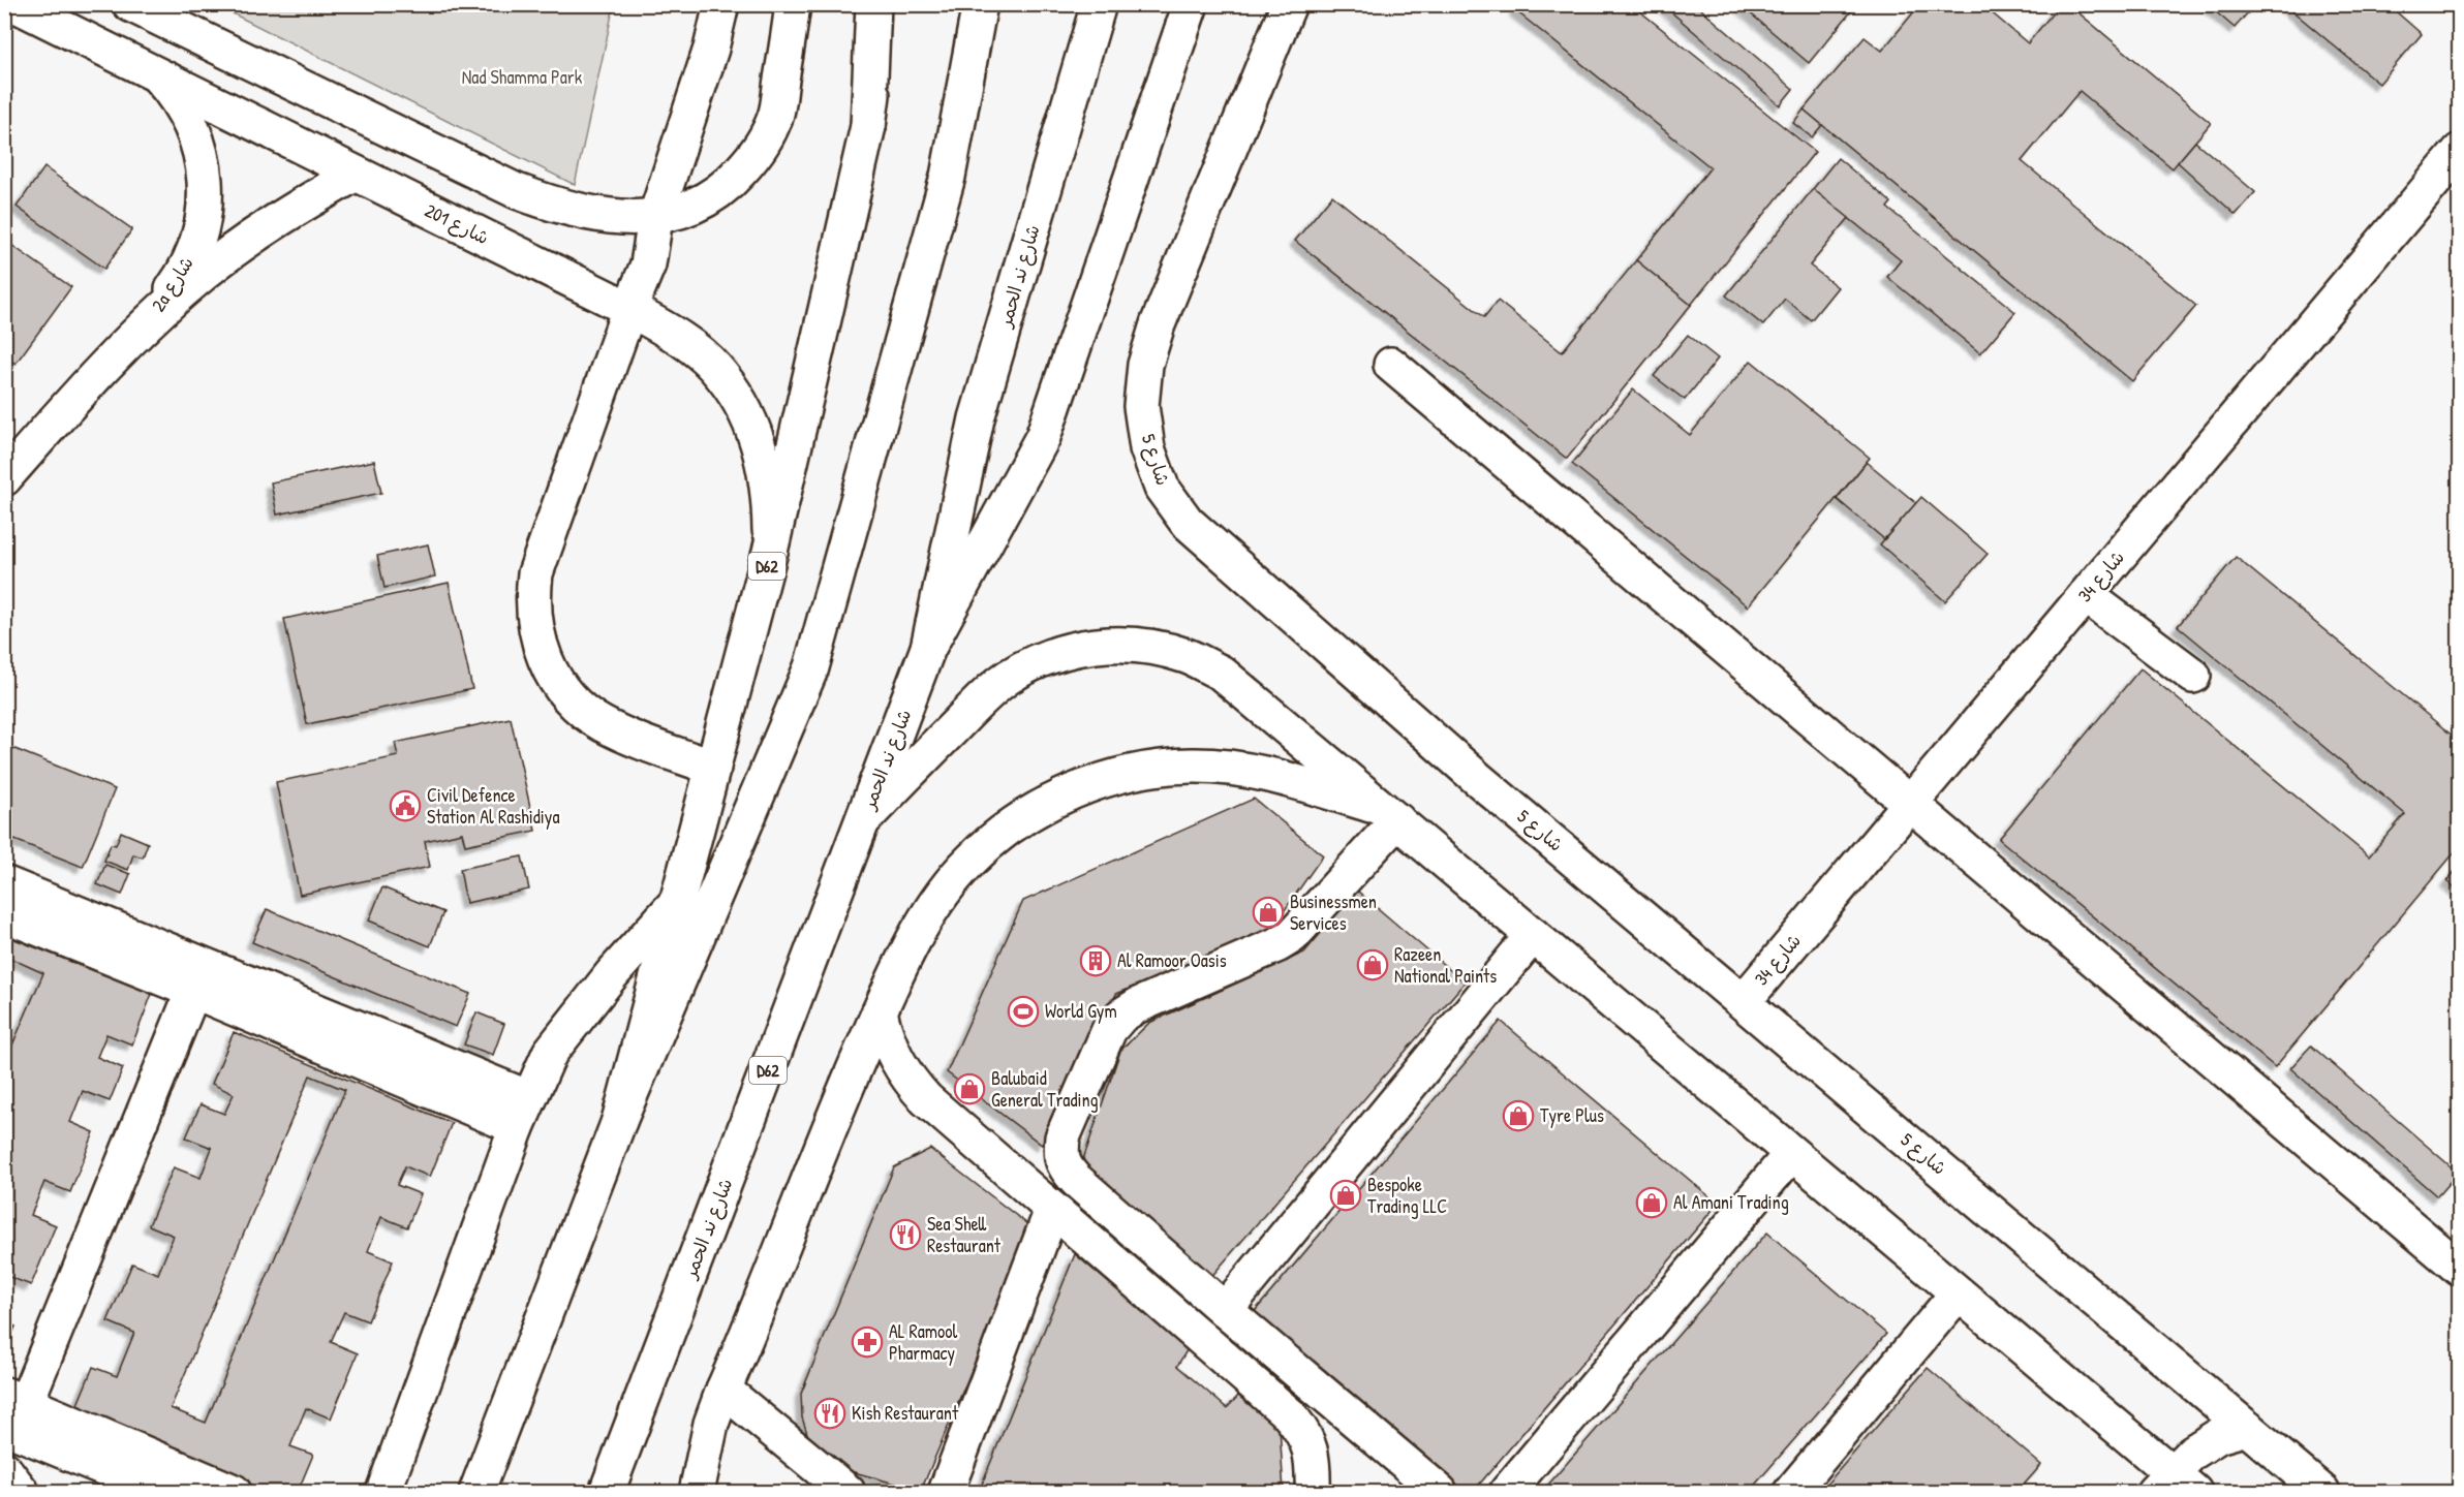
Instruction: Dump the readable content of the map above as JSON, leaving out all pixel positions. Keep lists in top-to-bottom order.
{
  "streets": {
    "main road": [
      "شارع 201",
      "شارع ند الحمر",
      "2a شارع",
      "شارع 5",
      "D62",
      "شارع 34"
    ]
  },
  "crossings": [
    ["شارع 201", "2a شارع"],
    ["شارع 201", "D62"],
    ["شارع 5", "شارع 34"]
  ],
  "parks": ["Nad Shamma Park"],
  "places": {
    "public building": ["Civil Defence Station Al Rashidiya"],
    "shop": [
      "Businessmen Services",
      "Razeen National Paints",
      "Balubaid General Trading",
      "Tyre Plus",
      "Bespoke Trading LLC",
      "Al Amani Trading"
    ],
    "building": ["Al Ramoor Oasis"],
    "sports": ["World Gym"],
    "restaurant": ["Sea Shell Restaurant", "Kish Restaurant"],
    "pharmacy": ["AL Ramool Pharmacy"]
  }
}
